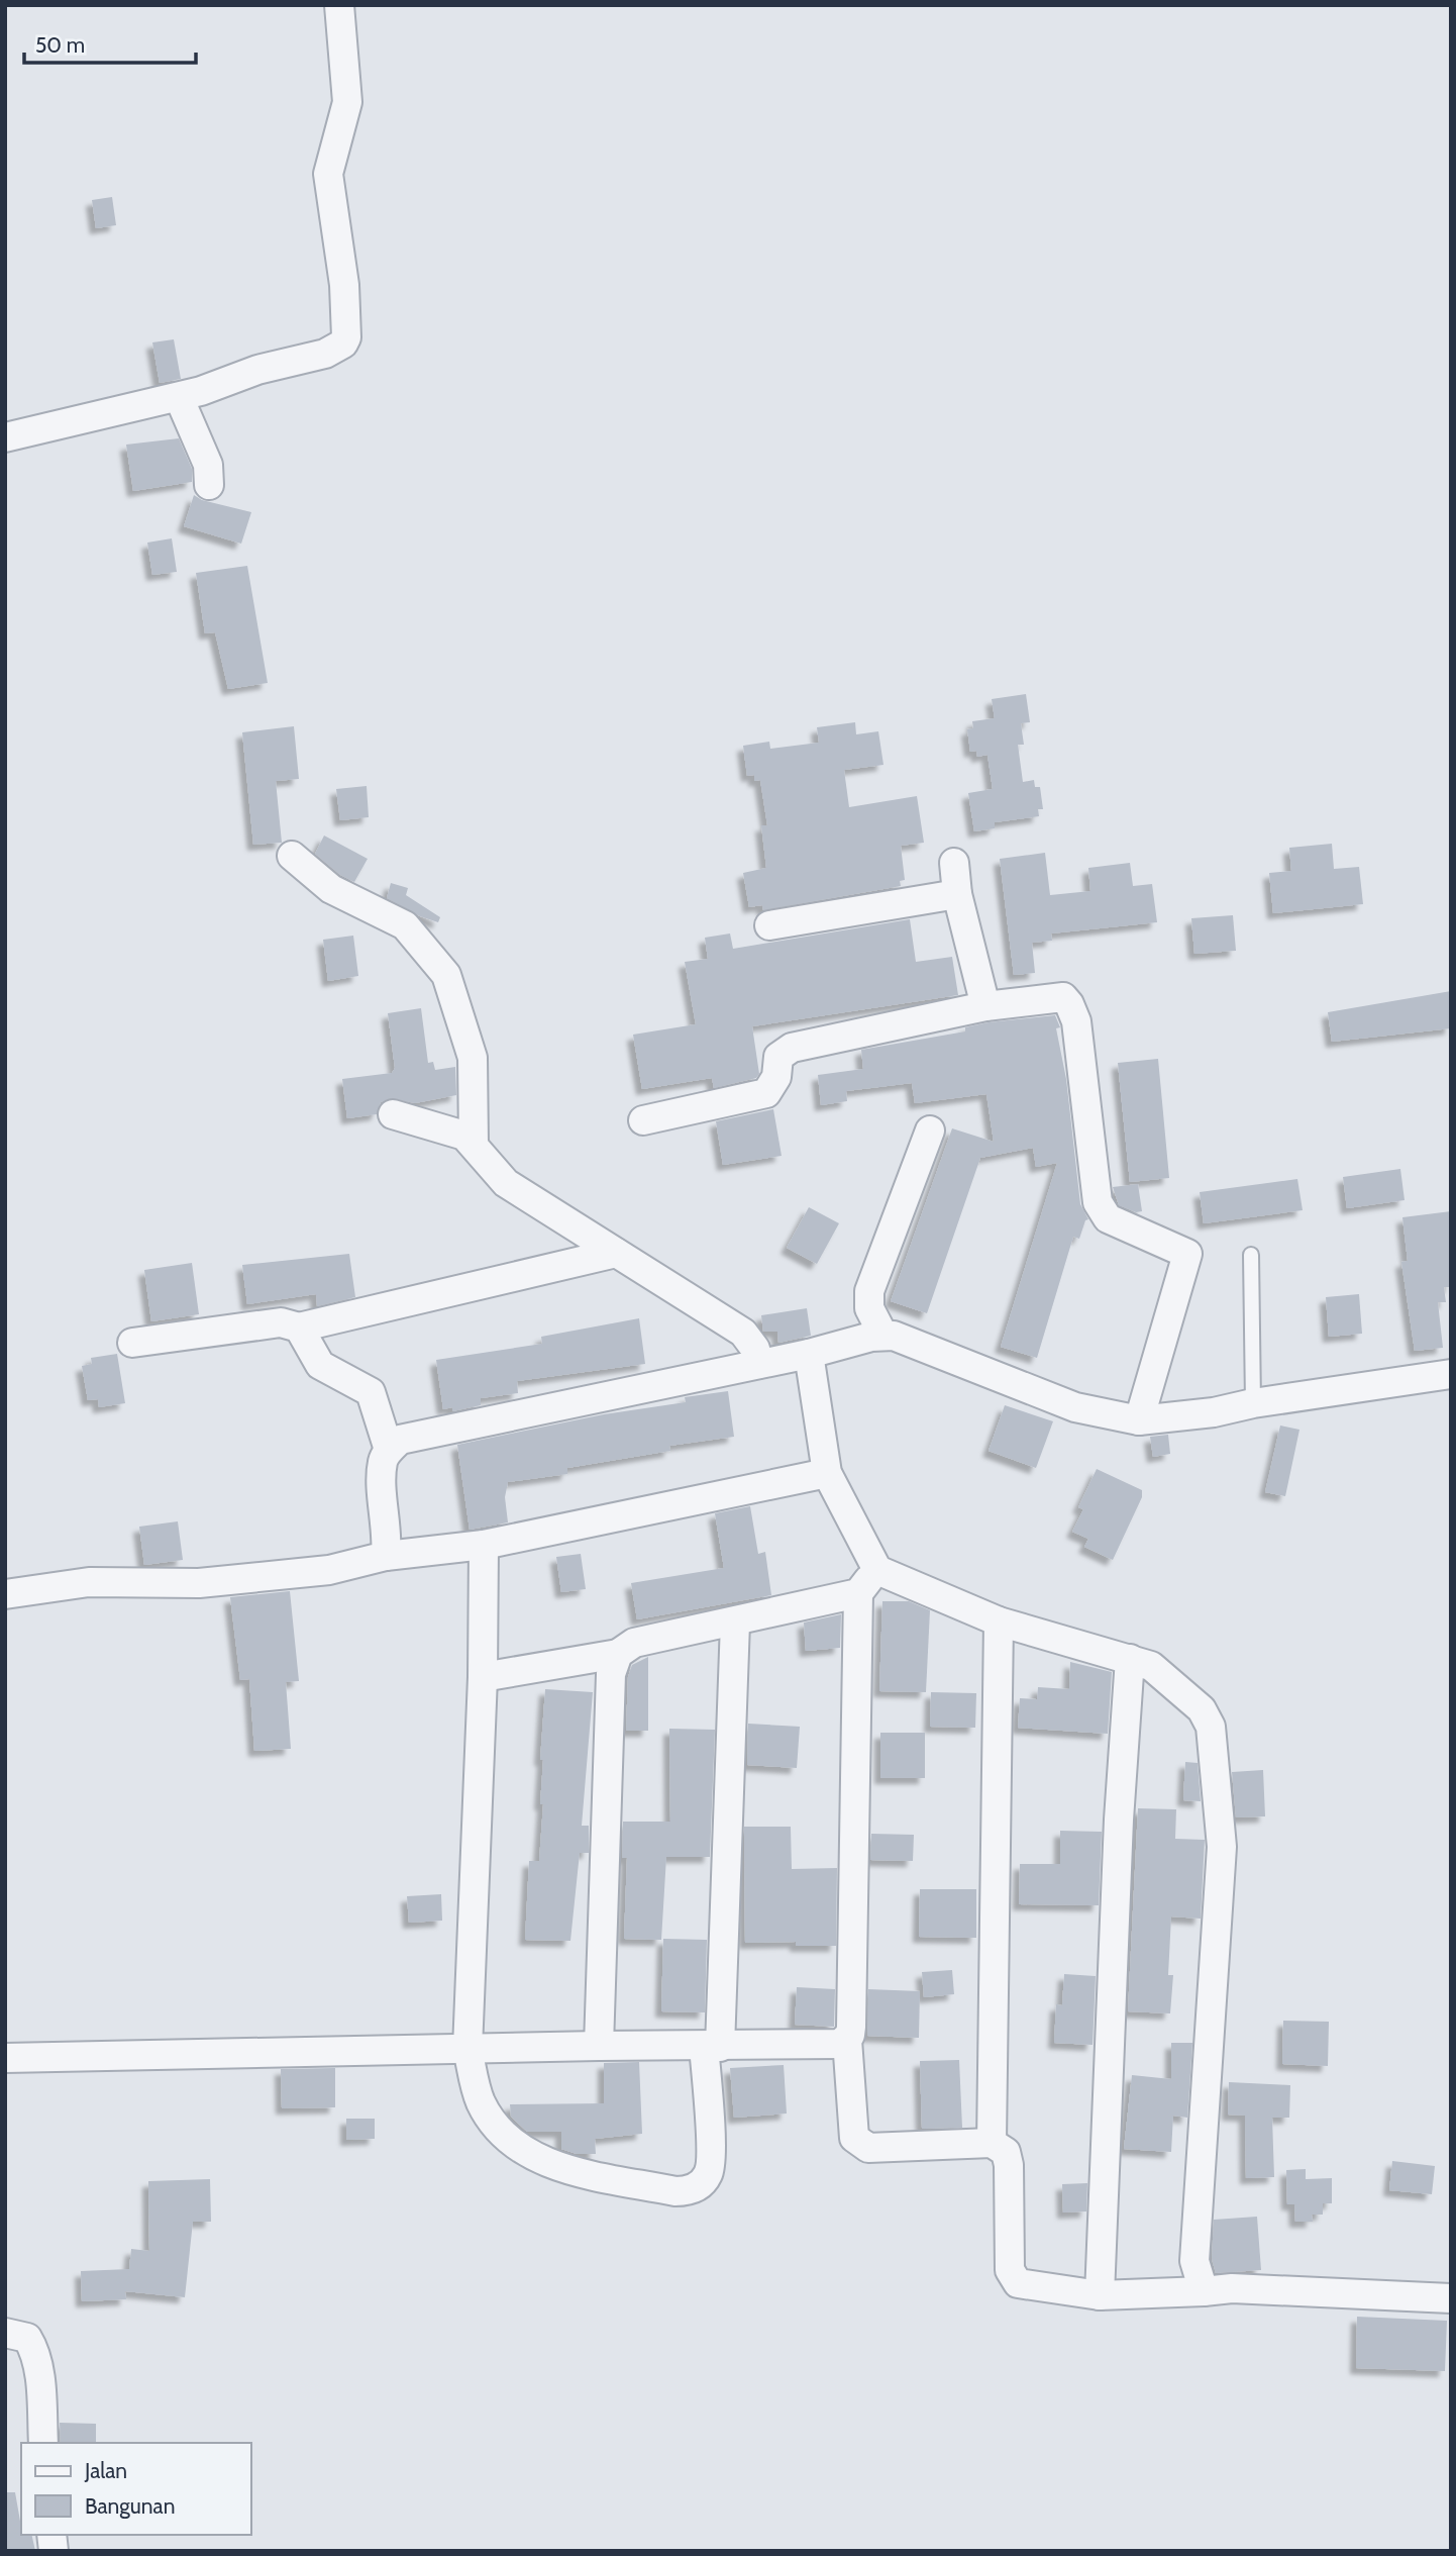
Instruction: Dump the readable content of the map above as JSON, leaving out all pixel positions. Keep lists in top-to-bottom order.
{
  "legend": ["Jalan", "Bangunan"],
  "scale_bar": "50 m"
}
